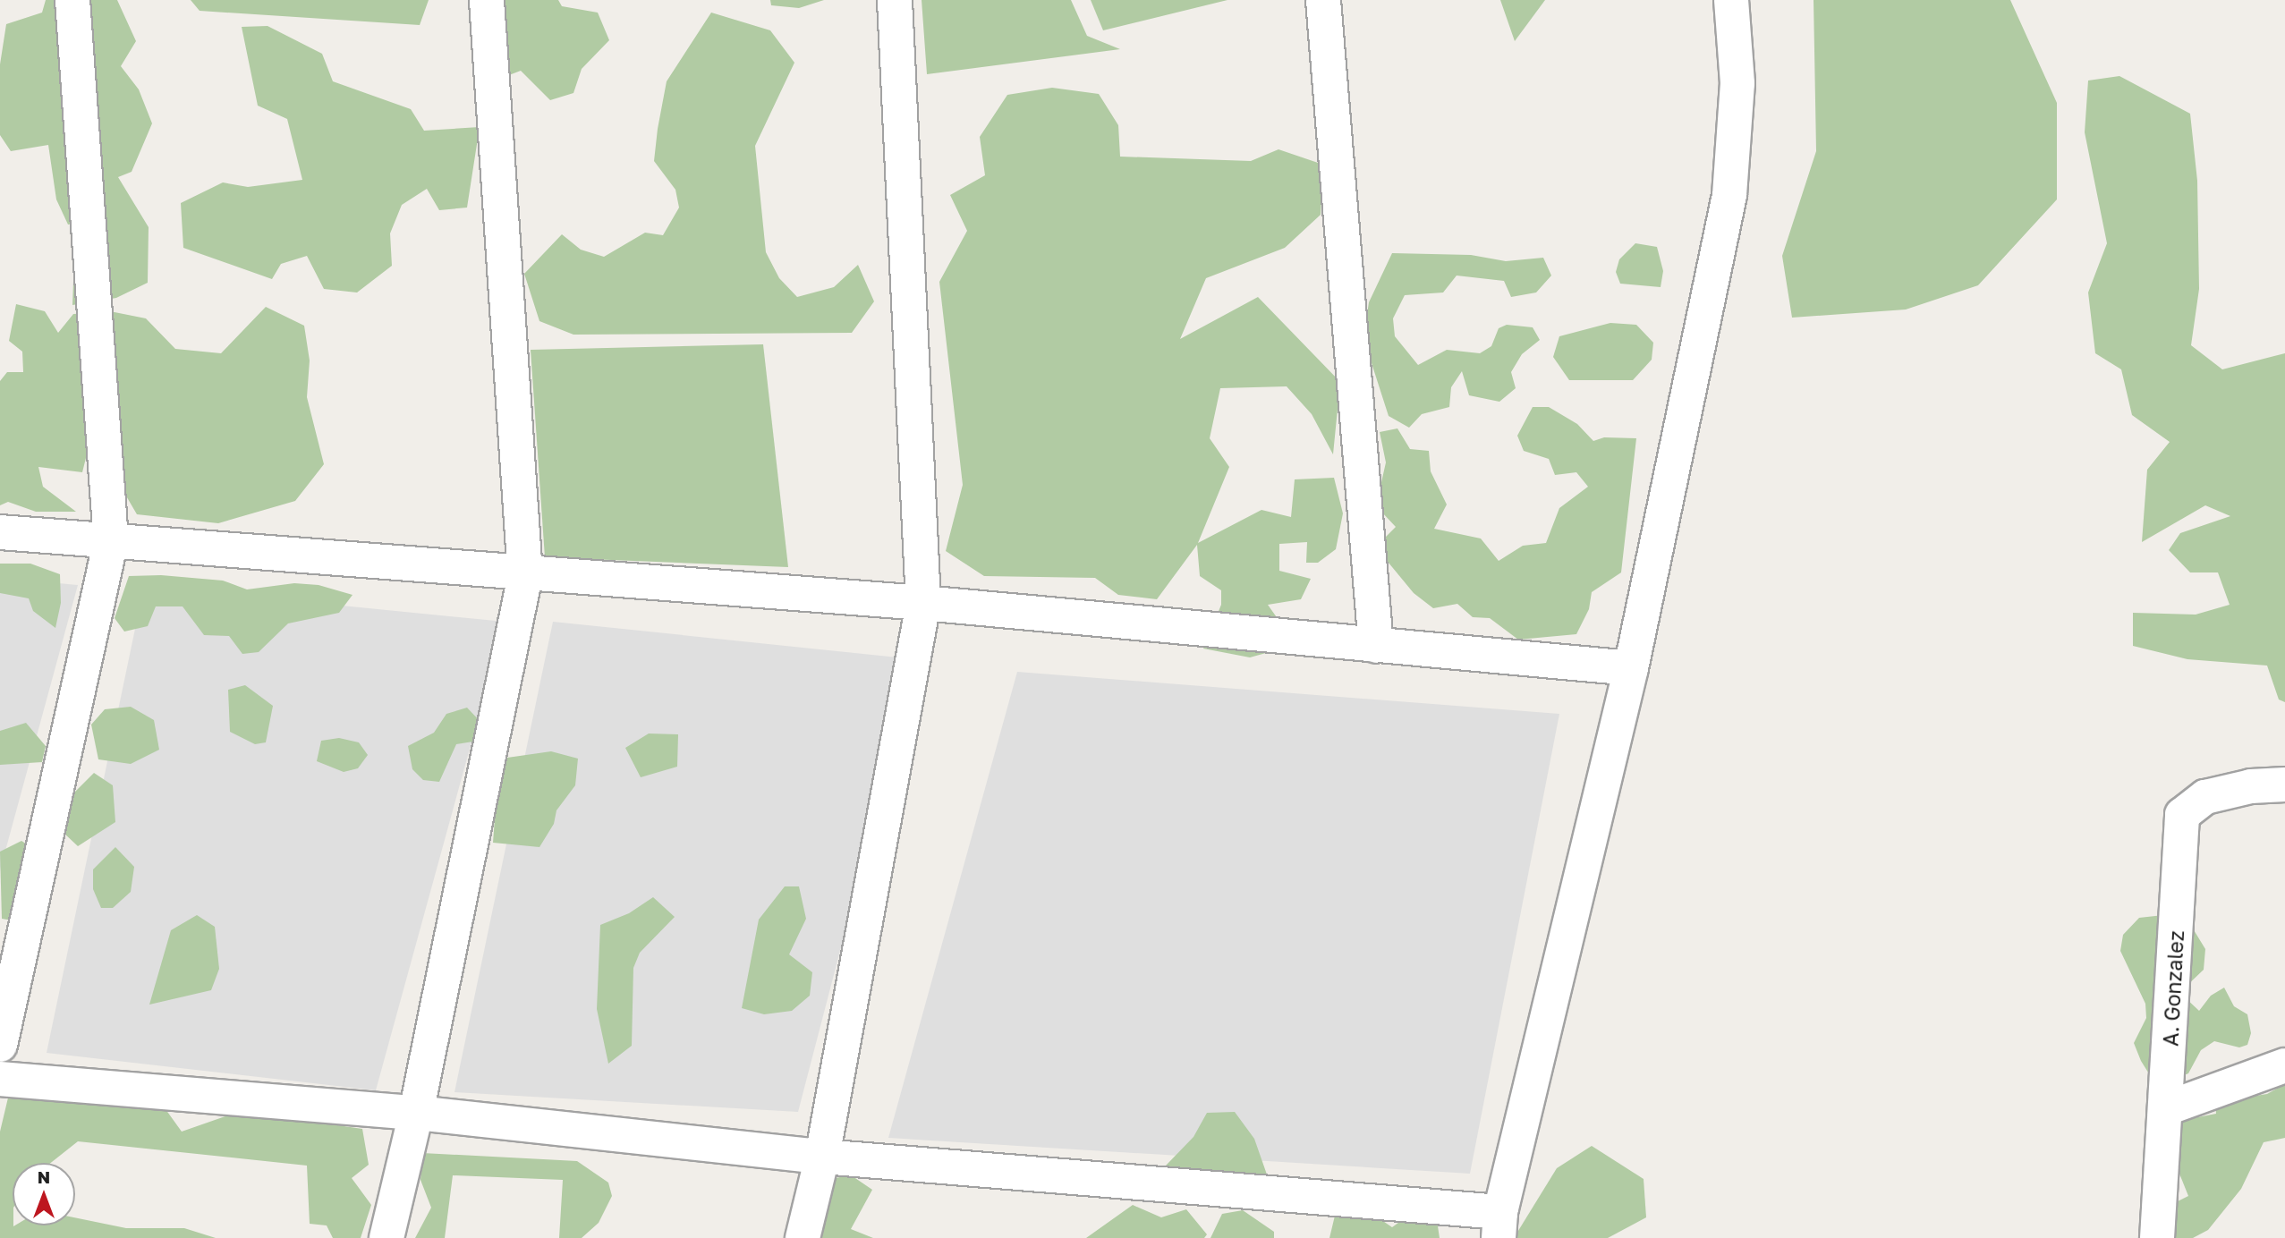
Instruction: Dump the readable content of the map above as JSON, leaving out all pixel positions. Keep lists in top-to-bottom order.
{
  "streets": {
    "street": ["A. Gonzalez"]
  },
  "north": "top"
}
